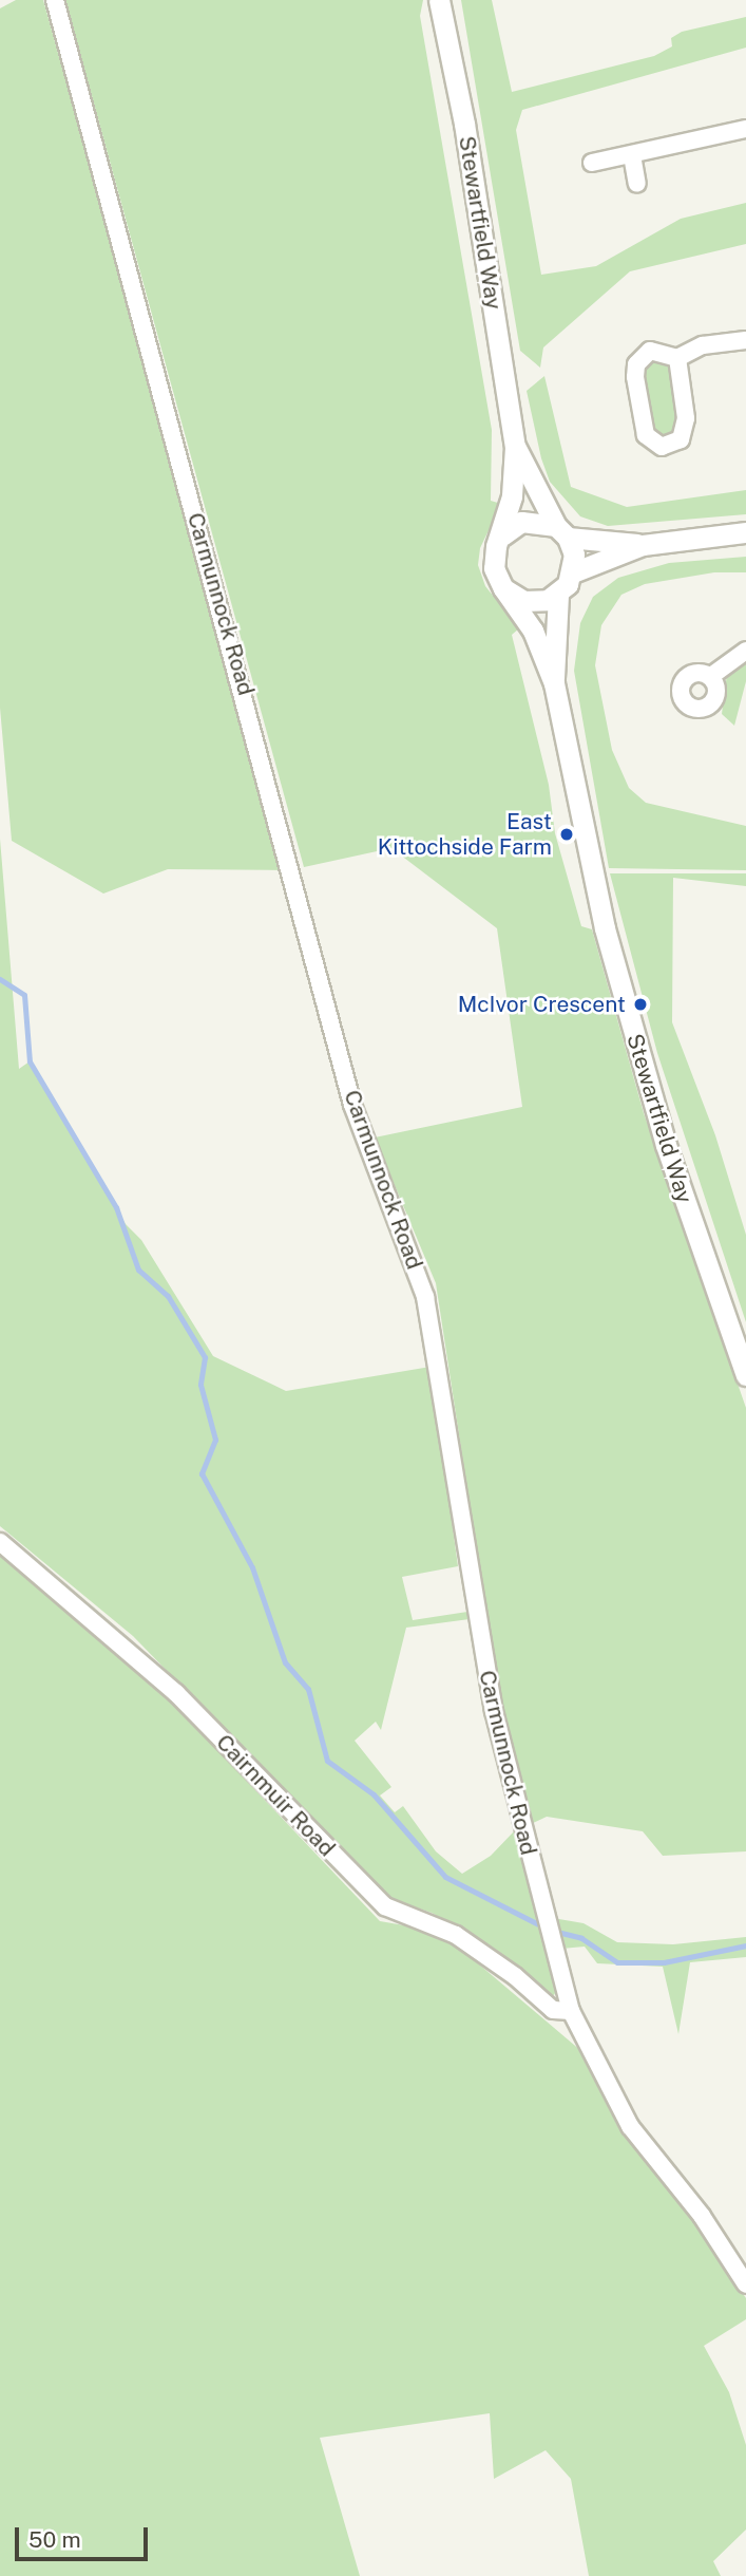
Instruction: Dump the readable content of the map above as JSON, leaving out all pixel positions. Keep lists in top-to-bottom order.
{
  "streets": {
    "street": ["Stewartfield Way", "Carmunnock Road", "Cairnmuir Road"]
  },
  "crossings": [
    ["Carmunnock Road", "Cairnmuir Road"]
  ],
  "places": ["East Kittochside Farm", "McIvor Crescent"],
  "scale_bar": "50 m"
}
